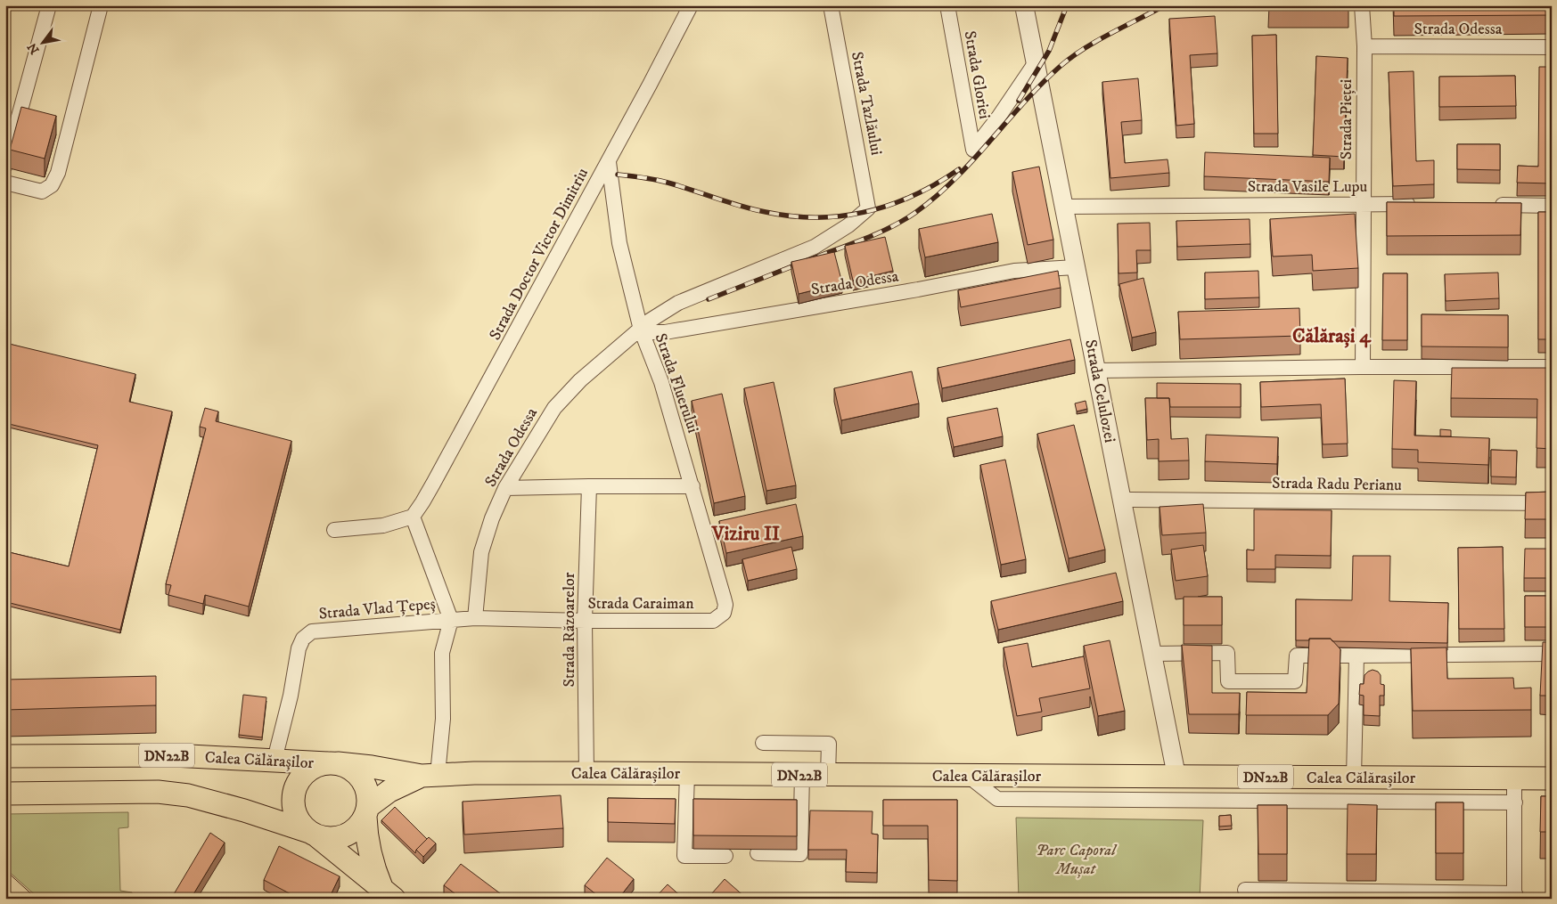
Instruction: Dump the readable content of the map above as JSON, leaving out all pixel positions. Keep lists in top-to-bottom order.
{
  "streets": {
    "main road": ["DN22B", "Calea Călărașilor"],
    "street": [
      "Strada Odessa",
      "Strada Gloriei",
      "Strada Tazlăului",
      "Strada Pieței",
      "Strada Vasile Lupu",
      "Strada Doctor Victor Dimitriu",
      "Strada Fluerului",
      "Strada Celulozei",
      "Strada Radu Perianu",
      "Strada Caraiman",
      "Strada Vlad Țepeș",
      "Strada Răzoarelor"
    ]
  },
  "crossings": [
    ["Strada Odessa", "Strada Tazlăului"],
    ["Strada Odessa", "Strada Pieței"],
    ["Strada Odessa", "Strada Fluerului"],
    ["Strada Odessa", "Strada Celulozei"],
    ["Strada Odessa", "Strada Caraiman"],
    ["Strada Odessa", "Strada Vlad Țepeș"],
    ["Strada Gloriei", "Strada Celulozei"],
    ["Strada Pieței", "Strada Vasile Lupu"],
    ["Strada Vasile Lupu", "Strada Celulozei"],
    ["Strada Doctor Victor Dimitriu", "Strada Fluerului"],
    ["Strada Fluerului", "Strada Caraiman"],
    ["Strada Celulozei", "Strada Radu Perianu"],
    ["Strada Celulozei", "Calea Călărașilor"],
    ["Strada Caraiman", "Strada Vlad Țepeș"],
    ["Strada Caraiman", "Strada Răzoarelor"],
    ["Strada Vlad Țepeș", "Calea Călărașilor"],
    ["Strada Răzoarelor", "Calea Călărașilor"],
    ["DN22B", "Calea Călărașilor"]
  ],
  "districts": ["Călărași 4", "Viziru II"],
  "parks": ["Parc Caporal Mușat"],
  "north": "bottom left"
}
